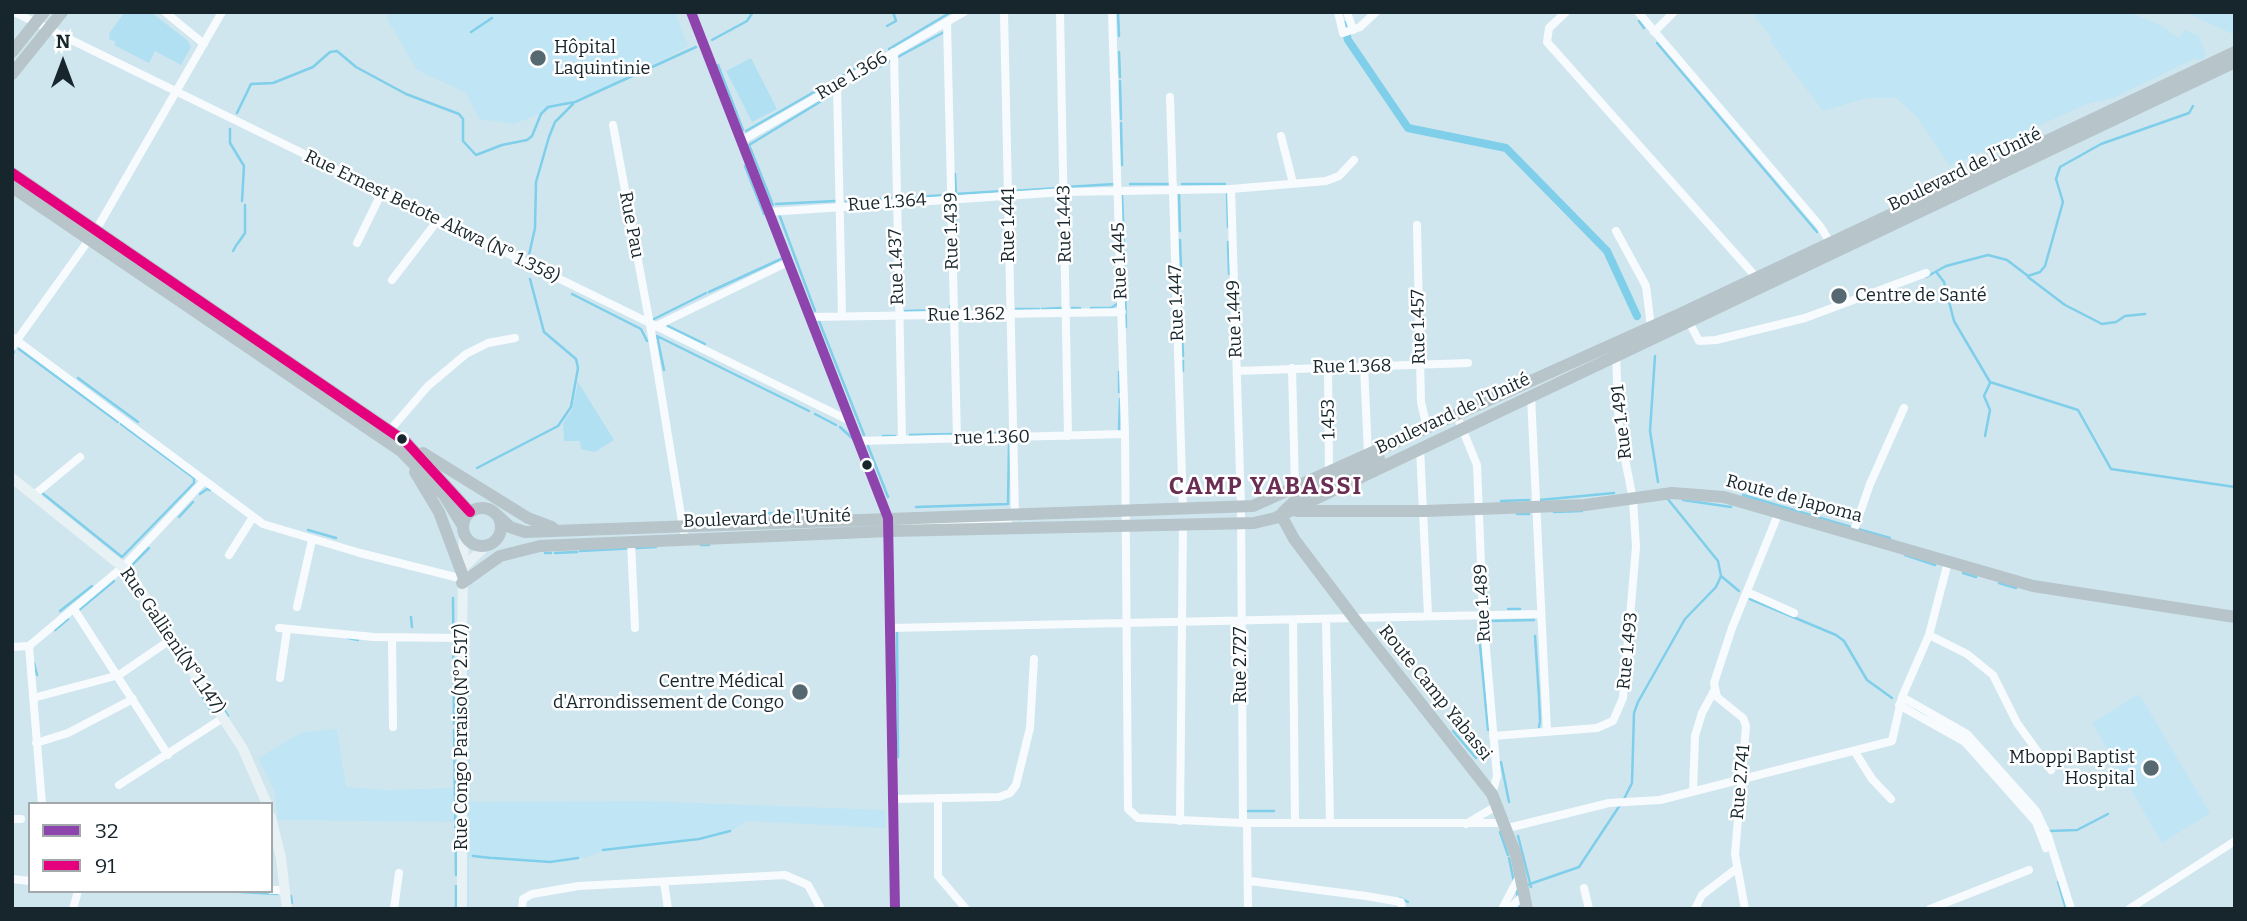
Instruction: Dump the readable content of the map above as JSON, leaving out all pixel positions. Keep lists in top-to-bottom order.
{
  "streets": {
    "main road": [
      "Boulevard de l'Unité",
      "Route de Japoma",
      "Rue Gallieni(N°1.147)",
      "Route Camp Yabassi",
      "Rue Congo Paraiso(N°2.517)"
    ],
    "street": [
      "Rue 1.366",
      "Rue 1.364",
      "Rue Ernest Betote Akwa (N° 1.358)",
      "Rue 1.443",
      "Rue Pau",
      "Rue 1.441",
      "Rue 1.439",
      "Rue 1.445",
      "Rue 1.437",
      "Rue 1.447",
      "Rue 1.362",
      "Rue 1.449",
      "Rue 1.457",
      "Rue 1.368",
      "1.453",
      "Rue 1.491",
      "rue 1.360",
      "Rue 1.489",
      "Rue 1.493",
      "Rue 2.727",
      "Rue 2.741"
    ]
  },
  "crossings": [
    ["Rue 1.366", "Rue 1.439"],
    ["Rue 1.366", "Rue 1.437"],
    ["Boulevard de l'Unité", "Rue Pau"],
    ["Boulevard de l'Unité", "Rue 1.441"],
    ["Boulevard de l'Unité", "Rue 1.445"],
    ["Boulevard de l'Unité", "Rue 1.447"],
    ["Boulevard de l'Unité", "Rue 1.449"],
    ["Boulevard de l'Unité", "Rue 1.457"],
    ["Boulevard de l'Unité", "1.453"],
    ["Boulevard de l'Unité", "Rue 1.491"],
    ["Boulevard de l'Unité", "Route de Japoma"],
    ["Boulevard de l'Unité", "Rue 1.489"],
    ["Boulevard de l'Unité", "Rue 2.727"],
    ["Boulevard de l'Unité", "Route Camp Yabassi"],
    ["Rue 1.364", "Rue 1.443"],
    ["Rue 1.364", "Rue 1.441"],
    ["Rue 1.364", "Rue 1.439"],
    ["Rue 1.364", "Rue 1.445"],
    ["Rue 1.364", "Rue 1.437"],
    ["Rue 1.364", "Rue 1.447"],
    ["Rue Ernest Betote Akwa (N° 1.358)", "Rue Pau"],
    ["Rue 1.443", "Rue 1.362"],
    ["Rue 1.443", "rue 1.360"],
    ["Rue 1.441", "Rue 1.362"],
    ["Rue 1.441", "rue 1.360"],
    ["Rue 1.439", "Rue 1.362"],
    ["Rue 1.439", "rue 1.360"],
    ["Rue 1.445", "Rue 1.362"],
    ["Rue 1.445", "rue 1.360"],
    ["Rue 1.445", "Rue 2.727"],
    ["Rue 1.445", "Route Camp Yabassi"],
    ["Rue 1.445", "Rue 2.741"],
    ["Rue 1.437", "Rue 1.362"],
    ["Rue 1.437", "rue 1.360"],
    ["Rue 1.449", "Rue 1.368"],
    ["Rue 1.449", "Rue 2.727"],
    ["Rue 1.457", "Rue 1.368"],
    ["Rue 1.368", "1.453"],
    ["Rue 1.491", "Route de Japoma"],
    ["Rue 1.491", "Rue 1.493"],
    ["Route de Japoma", "Rue 1.489"],
    ["Route de Japoma", "Rue 1.493"],
    ["Route de Japoma", "Route Camp Yabassi"],
    ["Rue 1.489", "Rue 1.493"],
    ["Rue 1.489", "Route Camp Yabassi"]
  ],
  "districts": ["CAMP YABASSI"],
  "places": [
    "Hôpital Laquintinie",
    "Centre de Santé",
    "Centre Médical d'Arrondissement de Congo",
    "Mboppi Baptist Hospital"
  ],
  "lines": ["transit line 32", "transit line 91"],
  "legend": ["32", "91"],
  "north": "top"
}
